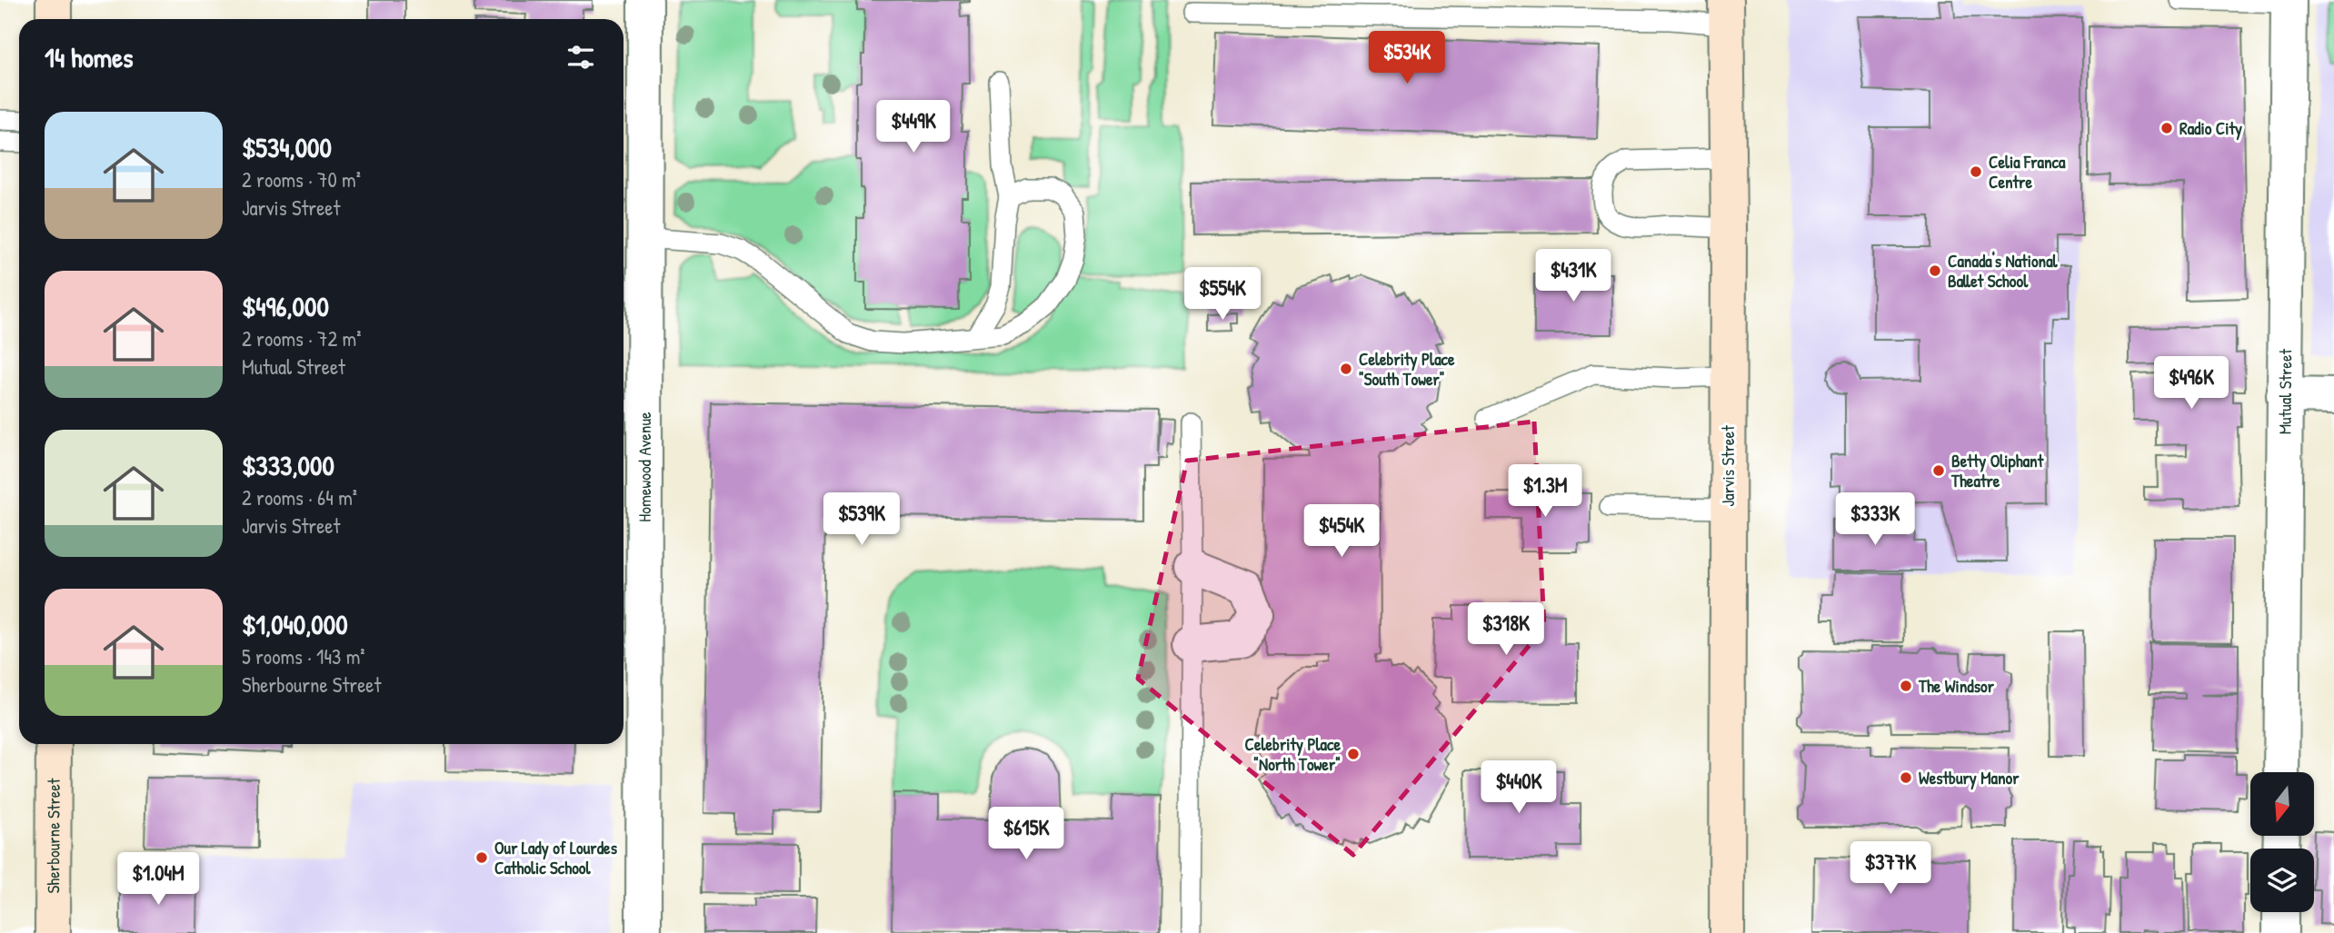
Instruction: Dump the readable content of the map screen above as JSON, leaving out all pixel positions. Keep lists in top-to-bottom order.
{
  "streets": {
    "main road": ["Jarvis Street", "Sherbourne Street"],
    "street": ["Mutual Street", "Homewood Avenue"]
  },
  "places": [
    "Radio City",
    "Celia Franca Centre",
    "Canada's National Ballet School",
    "Celebrity Place \"South Tower\"",
    "Betty Oliphant Theatre",
    "The Windsor",
    "Celebrity Place \"North Tower\"",
    "Westbury Manor",
    "Our Lady of Lourdes Catholic School"
  ],
  "north": "bottom",
  "page": {
    "heading": "14 homes",
    "price": [
      "$534K",
      "$449K",
      "$431K",
      "$554K",
      "$496K",
      "$1.3M",
      "$539K",
      "$333K",
      "$454K",
      "$318K",
      "$440K",
      "$615K",
      "$377K",
      "$1.04M"
    ],
    "list": [
      {
        "name": "$534,000",
        "note": "2 rooms · 70 m² · Jarvis Street"
      },
      {
        "name": "$496,000",
        "note": "2 rooms · 72 m² · Mutual Street"
      },
      {
        "name": "$333,000",
        "note": "2 rooms · 64 m² · Jarvis Street"
      },
      {
        "name": "$1,040,000",
        "note": "5 rooms · 143 m² · Sherbourne Street"
      }
    ]
  }
}
